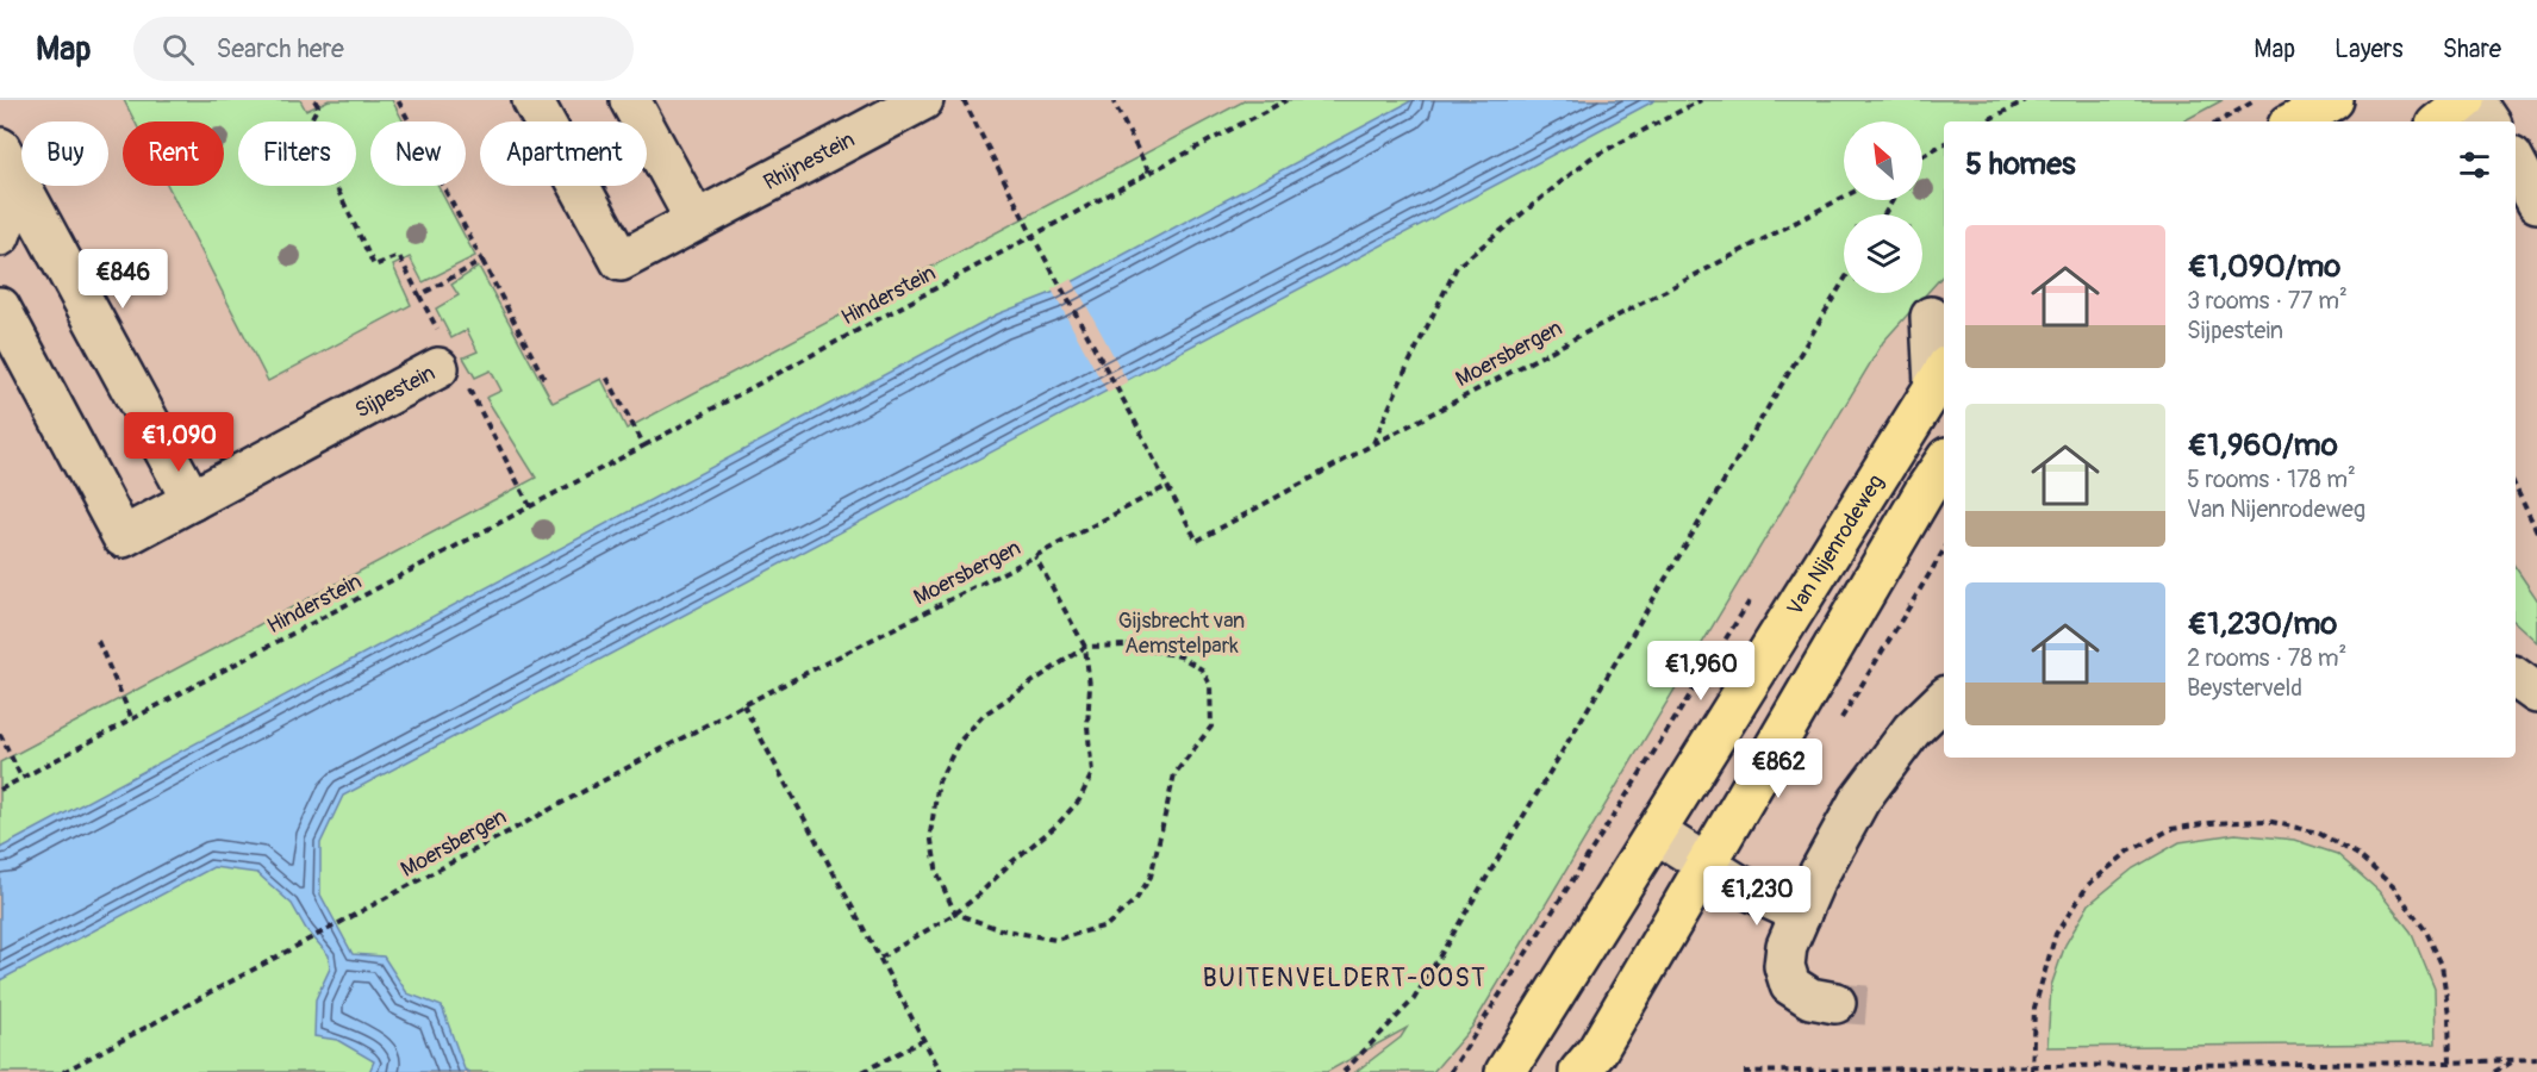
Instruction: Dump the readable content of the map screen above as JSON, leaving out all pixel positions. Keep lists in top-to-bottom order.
{
  "streets": {
    "main road": ["Van Nijenrodeweg"],
    "street": ["Rhijnestein", "Sijpestein"],
    "path": ["Hinderstein", "Moersbergen"]
  },
  "crossings": [
    ["Hinderstein", "Sijpestein"]
  ],
  "districts": ["BUITENVELDERT-OOST"],
  "parks": ["Gijsbrecht van Aemstelpark"],
  "north": "top left",
  "page": {
    "header": "Map",
    "search": "Search here",
    "nav": ["Map", "Layers", "Share"],
    "chip": [
      "Buy",
      "Rent",
      "Filters",
      "New",
      "Apartment"
    ],
    "heading": "5 homes",
    "list": [
      {
        "name": "€1,090/mo",
        "note": "3 rooms · 77 m² · Sijpestein"
      },
      {
        "name": "€1,960/mo",
        "note": "5 rooms · 178 m² · Van Nijenrodeweg"
      },
      {
        "name": "€1,230/mo",
        "note": "2 rooms · 78 m² · Beysterveld"
      }
    ],
    "price": [
      "€846",
      "€1,090",
      "€1,960",
      "€862",
      "€1,230"
    ]
  }
}
